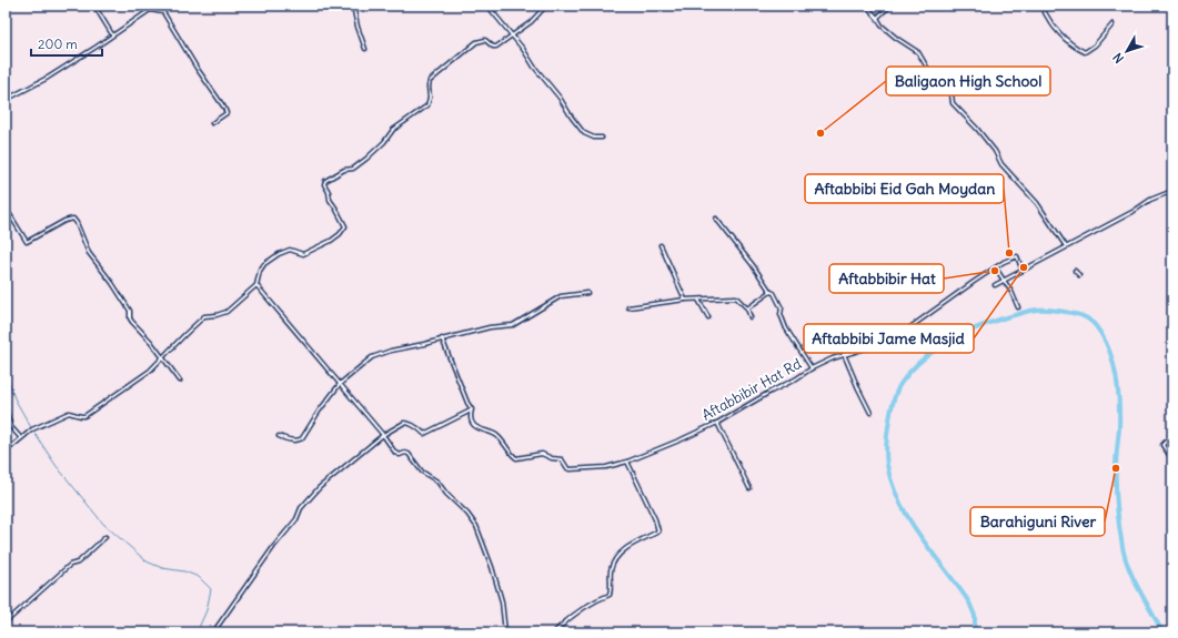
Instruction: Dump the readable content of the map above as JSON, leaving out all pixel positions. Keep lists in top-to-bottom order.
{
  "streets": {
    "street": ["Aftabbibir Hat Rd"]
  },
  "places": [
    "Baligaon High School",
    "Aftabbibi Eid Gah Moydan",
    "Aftabbibi Jame Masjid",
    "Aftabbibir Hat",
    "Barahiguni River"
  ],
  "scale_bar": "200 m",
  "north": "bottom left"
}
